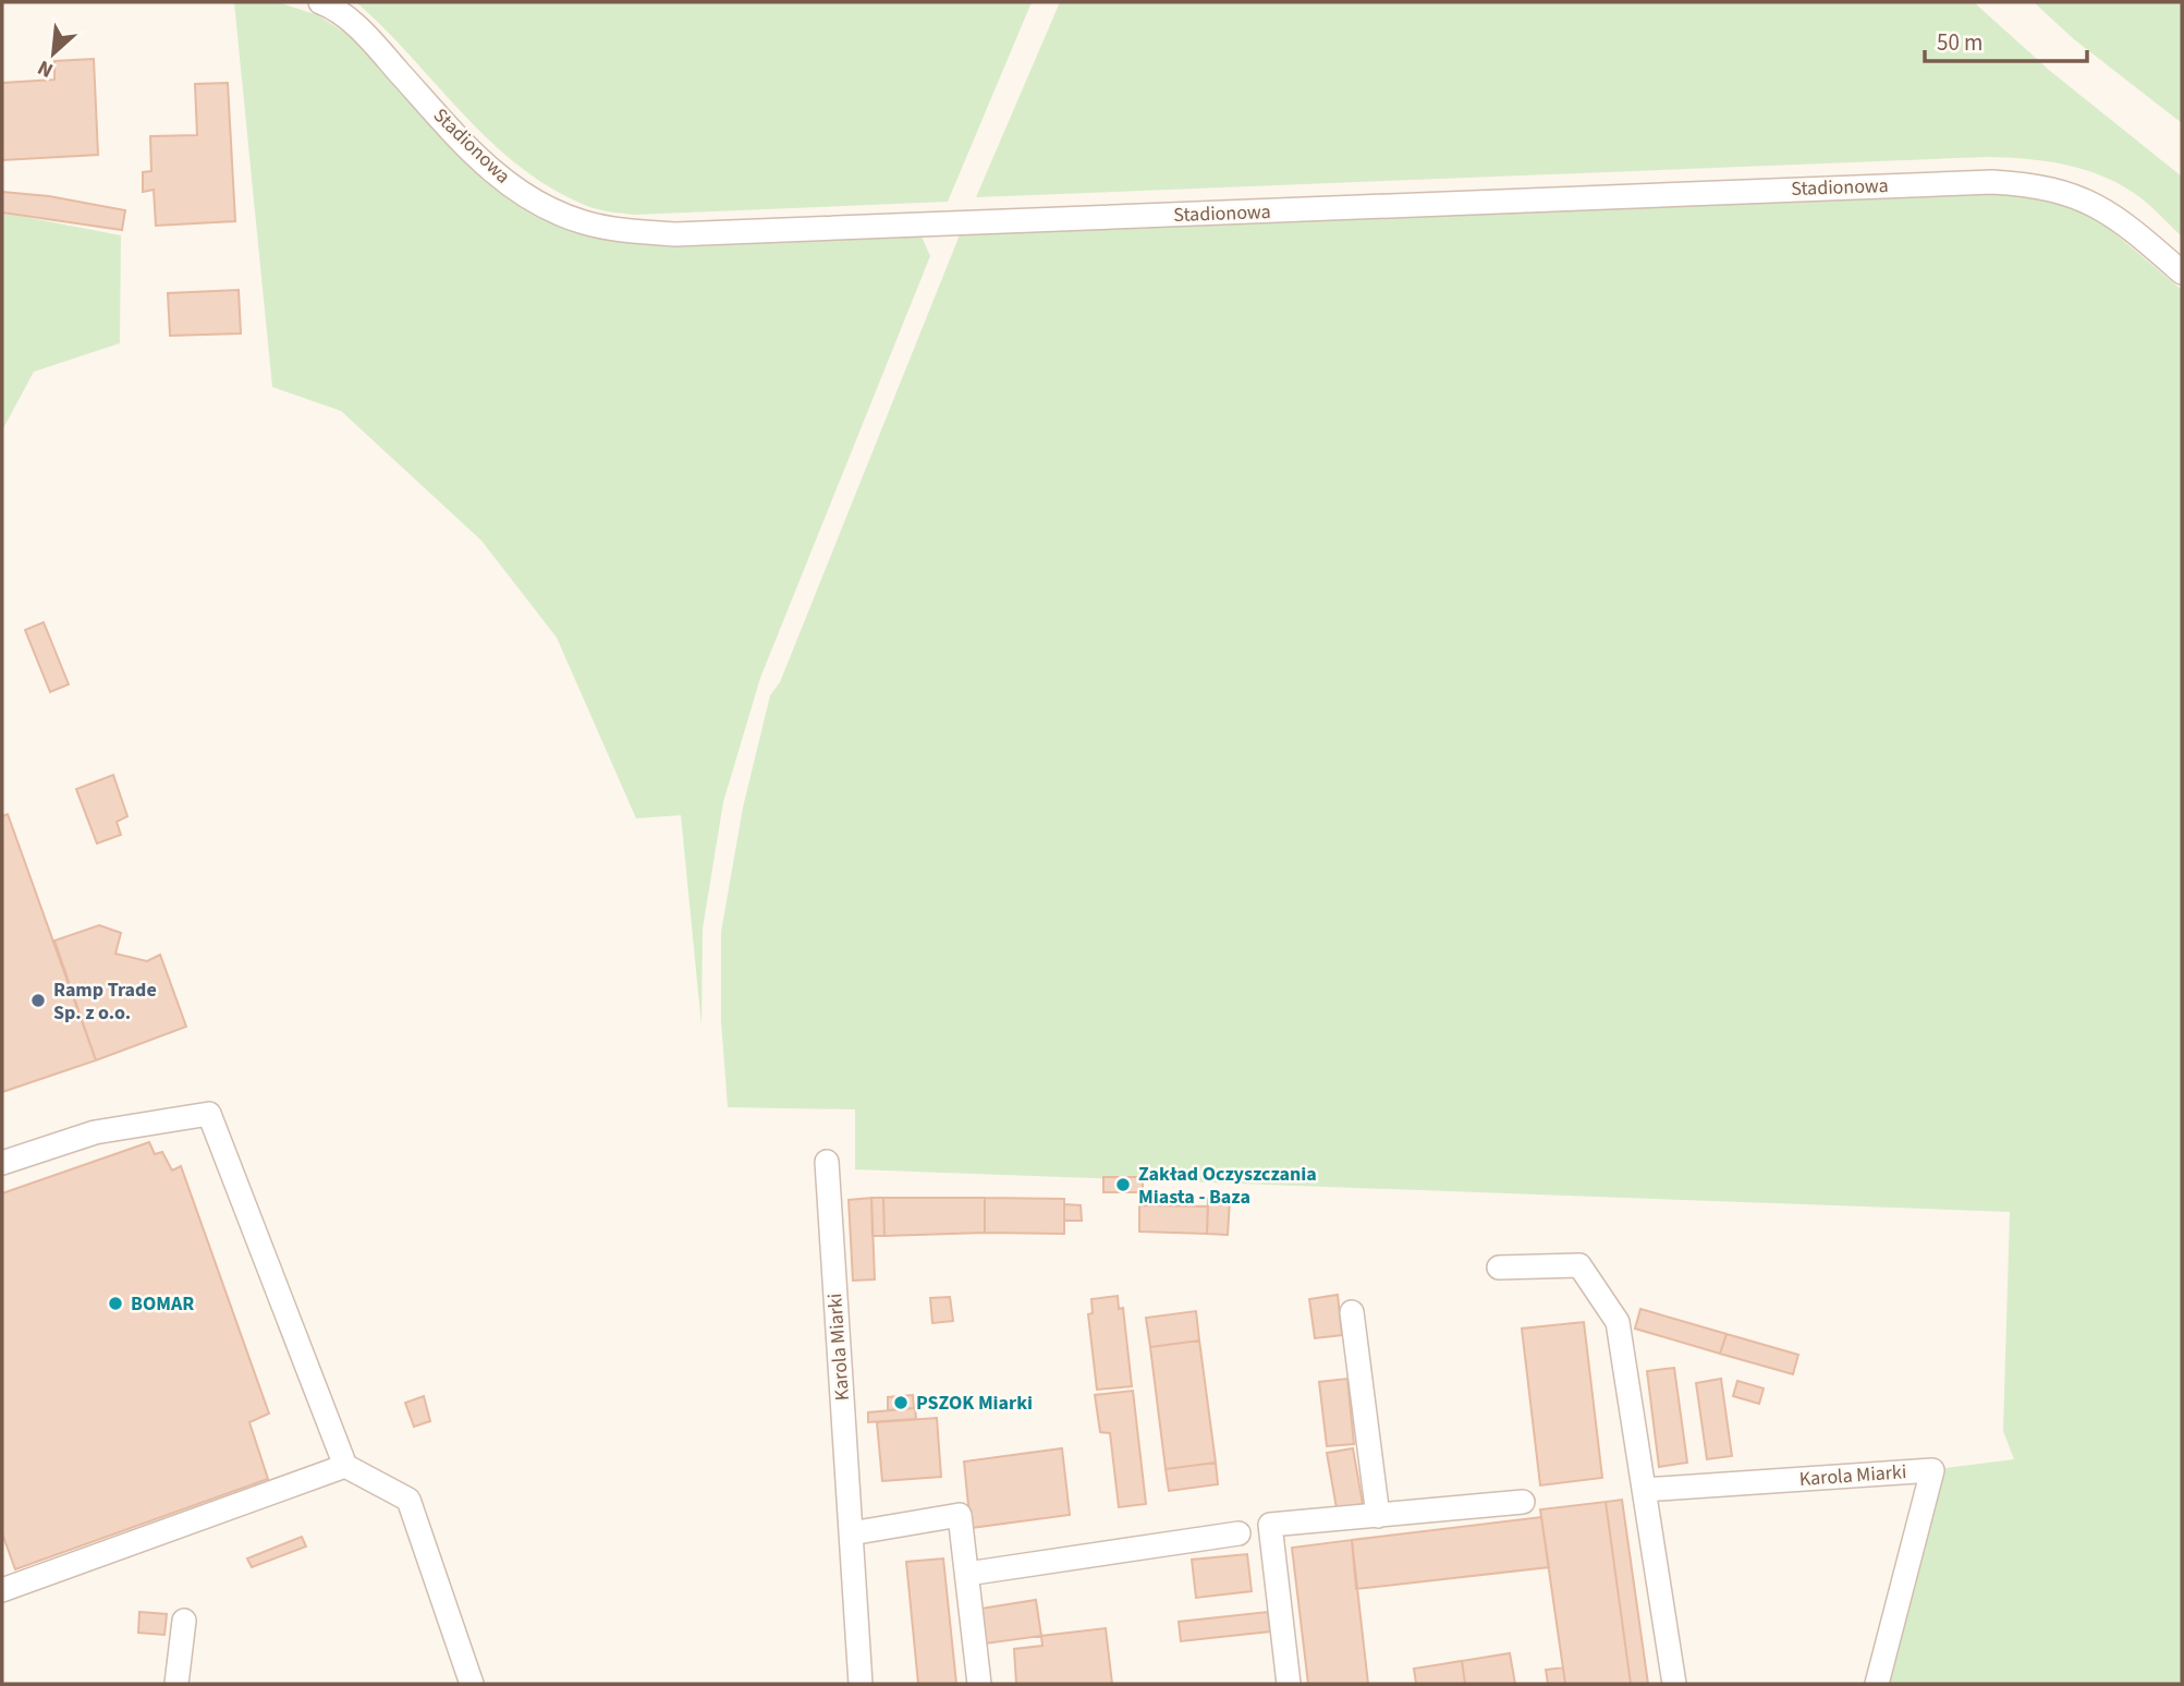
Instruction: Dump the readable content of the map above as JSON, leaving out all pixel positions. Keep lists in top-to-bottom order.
{
  "streets": {
    "street": ["Stadionowa", "Karola Miarki"]
  },
  "places": [
    "Ramp Trade Sp. z o.o.",
    "Zakład Oczyszczania Miasta - Baza",
    "BOMAR",
    "PSZOK Miarki"
  ],
  "scale_bar": "50 m",
  "north": "bottom left"
}
